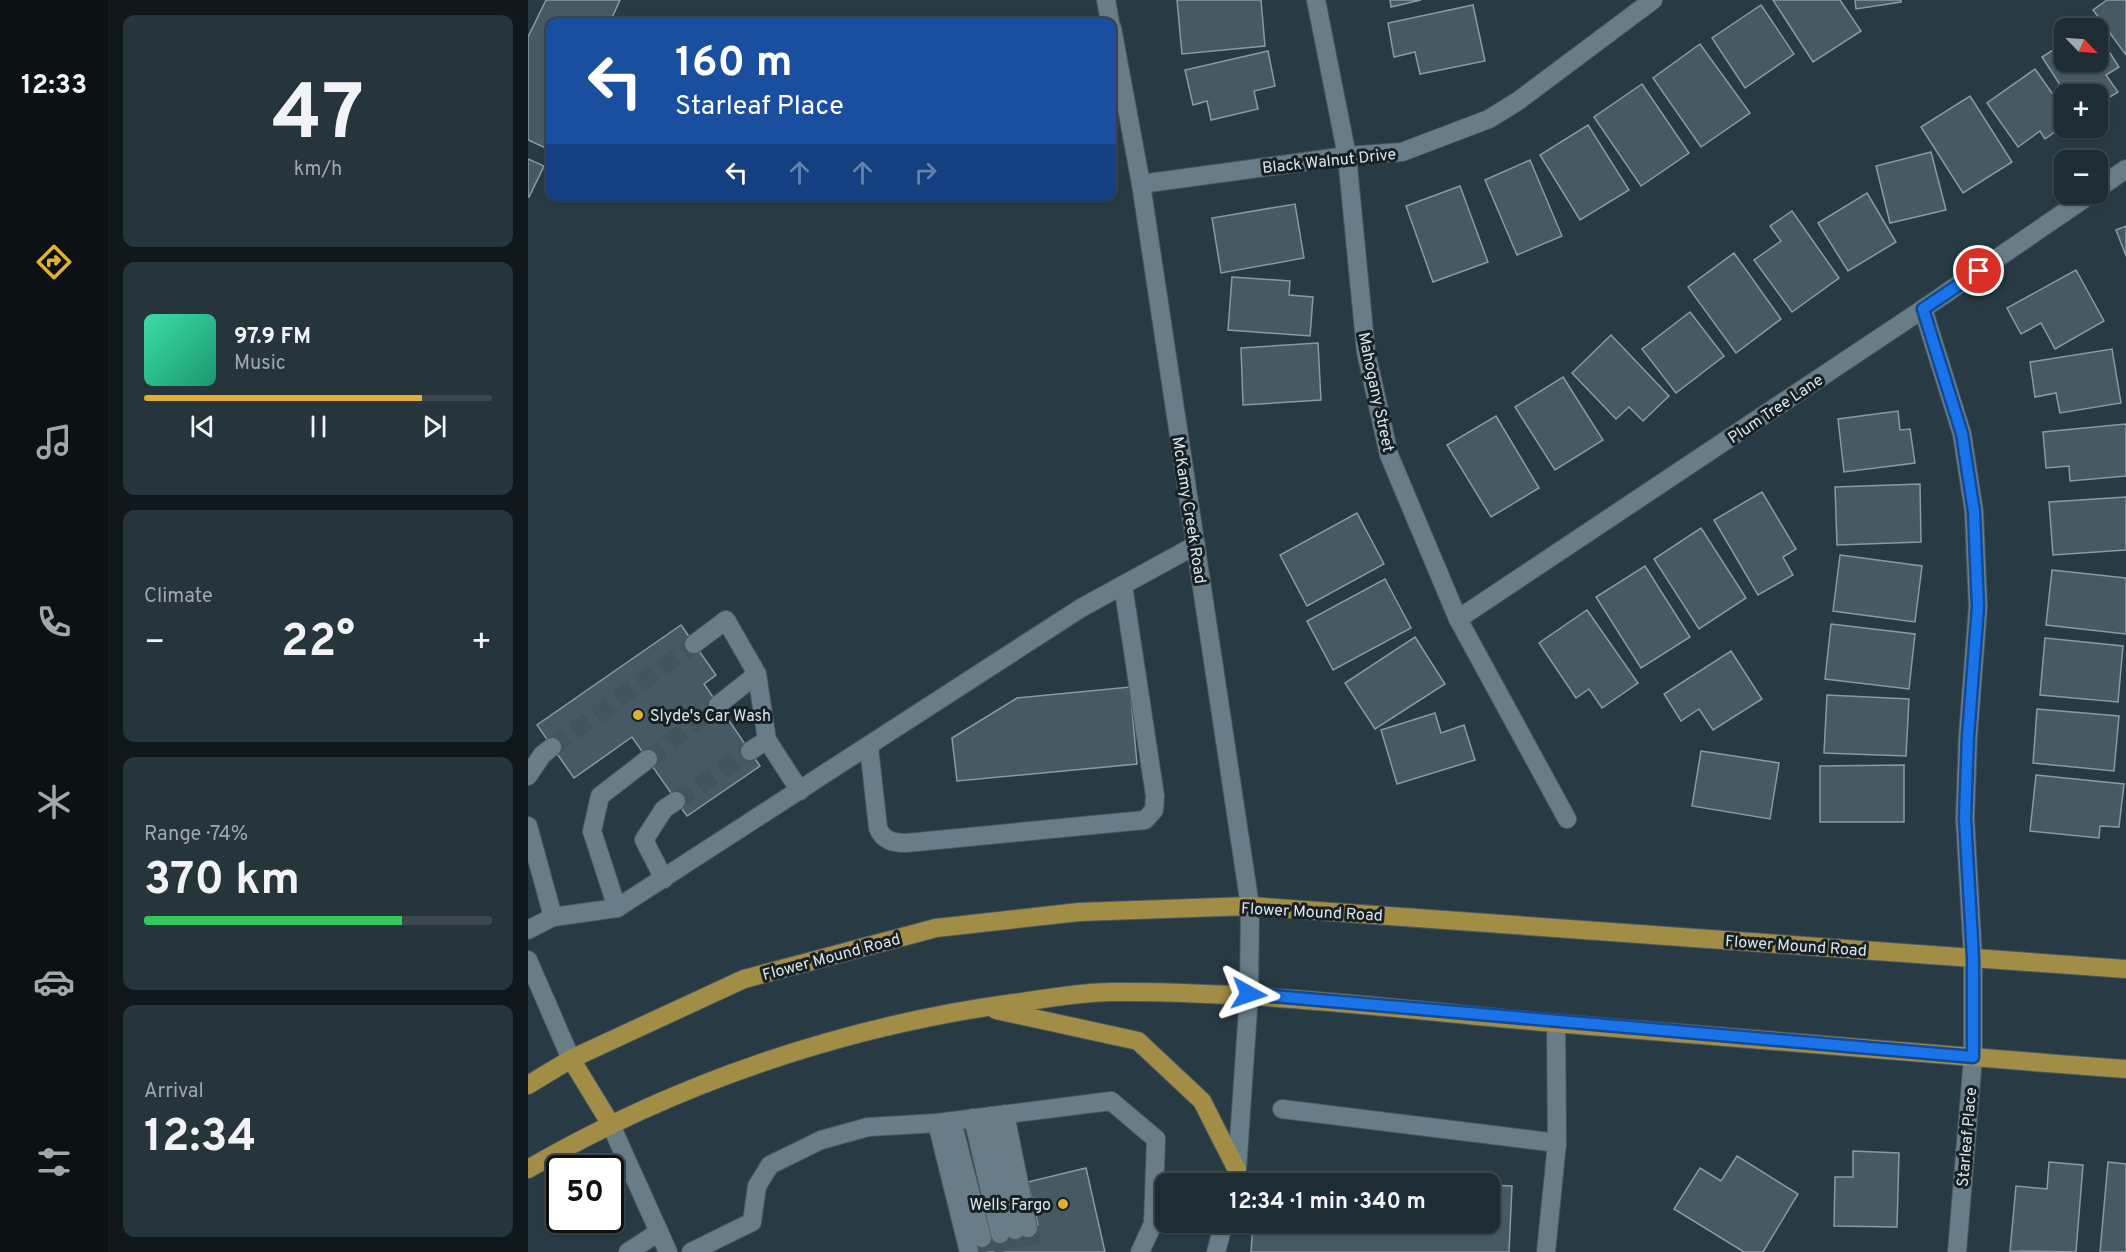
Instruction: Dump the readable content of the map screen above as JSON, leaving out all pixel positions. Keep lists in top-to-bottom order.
{
  "streets": {
    "main road": ["Flower Mound Road"],
    "street": [
      "Black Walnut Drive",
      "Mahogany Street",
      "Plum Tree Lane",
      "McKamy Creek Road",
      "Starleaf Place"
    ]
  },
  "crossings": [
    ["Black Walnut Drive", "Mahogany Street"],
    ["Black Walnut Drive", "McKamy Creek Road"],
    ["Mahogany Street", "Plum Tree Lane"],
    ["Plum Tree Lane", "Starleaf Place"],
    ["McKamy Creek Road", "Flower Mound Road"],
    ["Flower Mound Road", "Starleaf Place"]
  ],
  "places": ["Slyde's Car Wash", "Wells Fargo"],
  "north": "bottom right",
  "page": {
    "tabs": "12:33",
    "tile": [
      ["47", "km/h"],
      "Climate",
      ["Range · 74%", "370 km"],
      ["Arrival", "12:34"]
    ],
    "map_buttons": ["+", "−"],
    "turn": ["160 m", "Starleaf Place"],
    "song": ["97.9 FM", "Music"],
    "heat": ["−", "22°", "+"],
    "limit": "50",
    "trip": "12:34 · 1 min · 340 m"
  }
}
